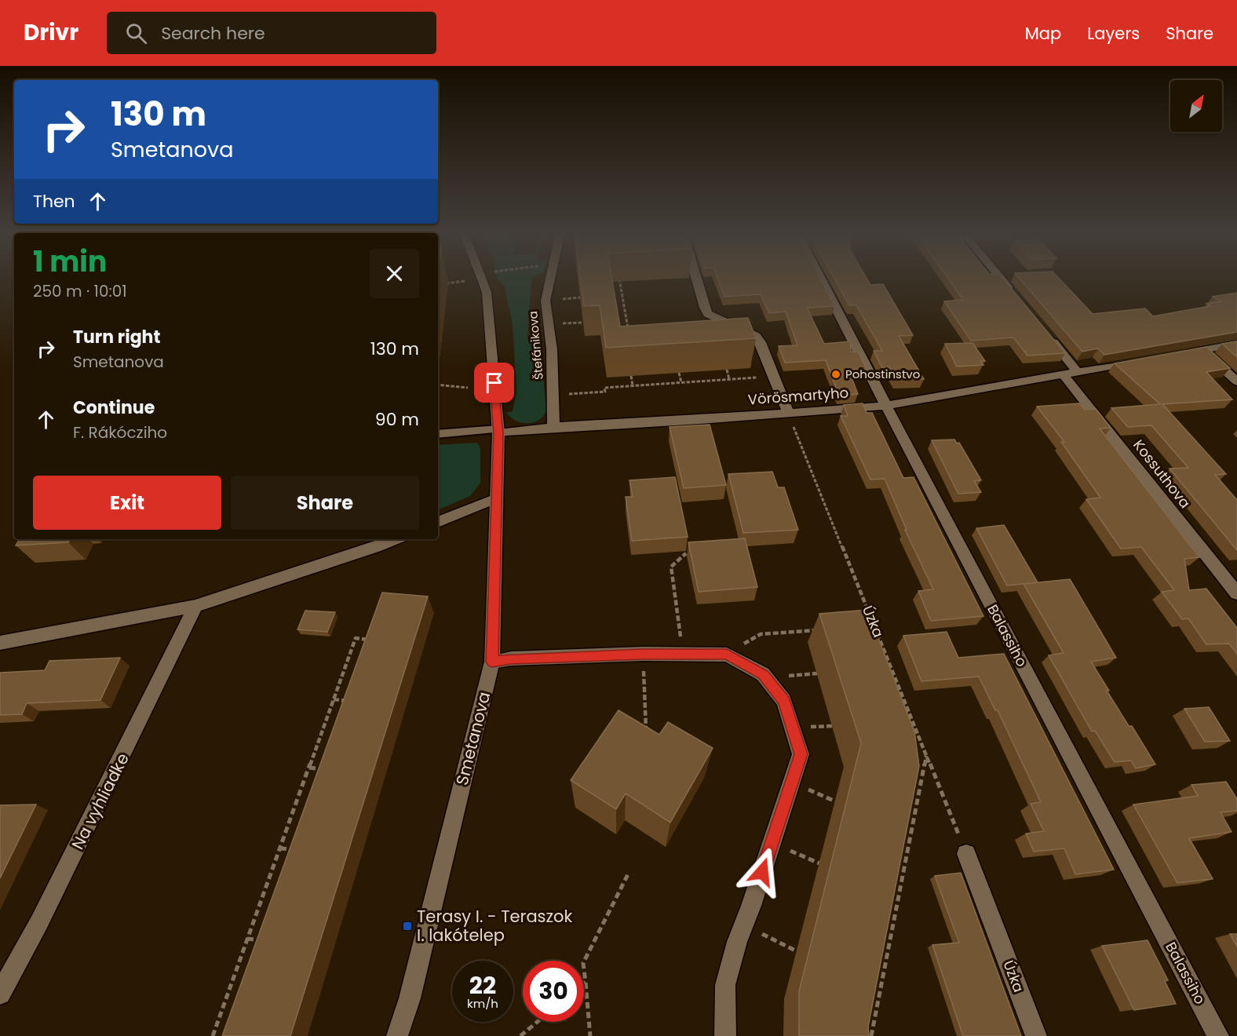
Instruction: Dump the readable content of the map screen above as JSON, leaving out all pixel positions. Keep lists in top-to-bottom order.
{
  "streets": {
    "street": [
      "Štefánikova",
      "Vörösmartyho",
      "Kossuthova",
      "Úzka",
      "Balassiho",
      "Smetanova",
      "Na vyhliadke"
    ]
  },
  "crossings": [
    ["Štefánikova", "Vörösmartyho"],
    ["Vörösmartyho", "Kossuthova"],
    ["Vörösmartyho", "Úzka"],
    ["Vörösmartyho", "Balassiho"],
    ["Vörösmartyho", "Smetanova"]
  ],
  "places": {
    "other": ["Pohostinstvo"],
    "transit": ["Terasy I. - Teraszok I. lakótelep"]
  },
  "north": "top right",
  "page": {
    "header": "Drivr",
    "search": "Search here",
    "nav": ["Map", "Layers", "Share"],
    "turn": ["130 m", "Smetanova"],
    "then": "Then",
    "heading": ["1 min", "250 m · 10:01"],
    "list": [
      {
        "name": "Turn right",
        "note": "Smetanova",
        "value": "130 m"
      },
      {
        "name": "Continue",
        "note": "F. Rákócziho",
        "value": "90 m"
      }
    ],
    "buttons": ["Exit", "Share"],
    "speed": "22 km/h",
    "limit": "30"
  }
}
